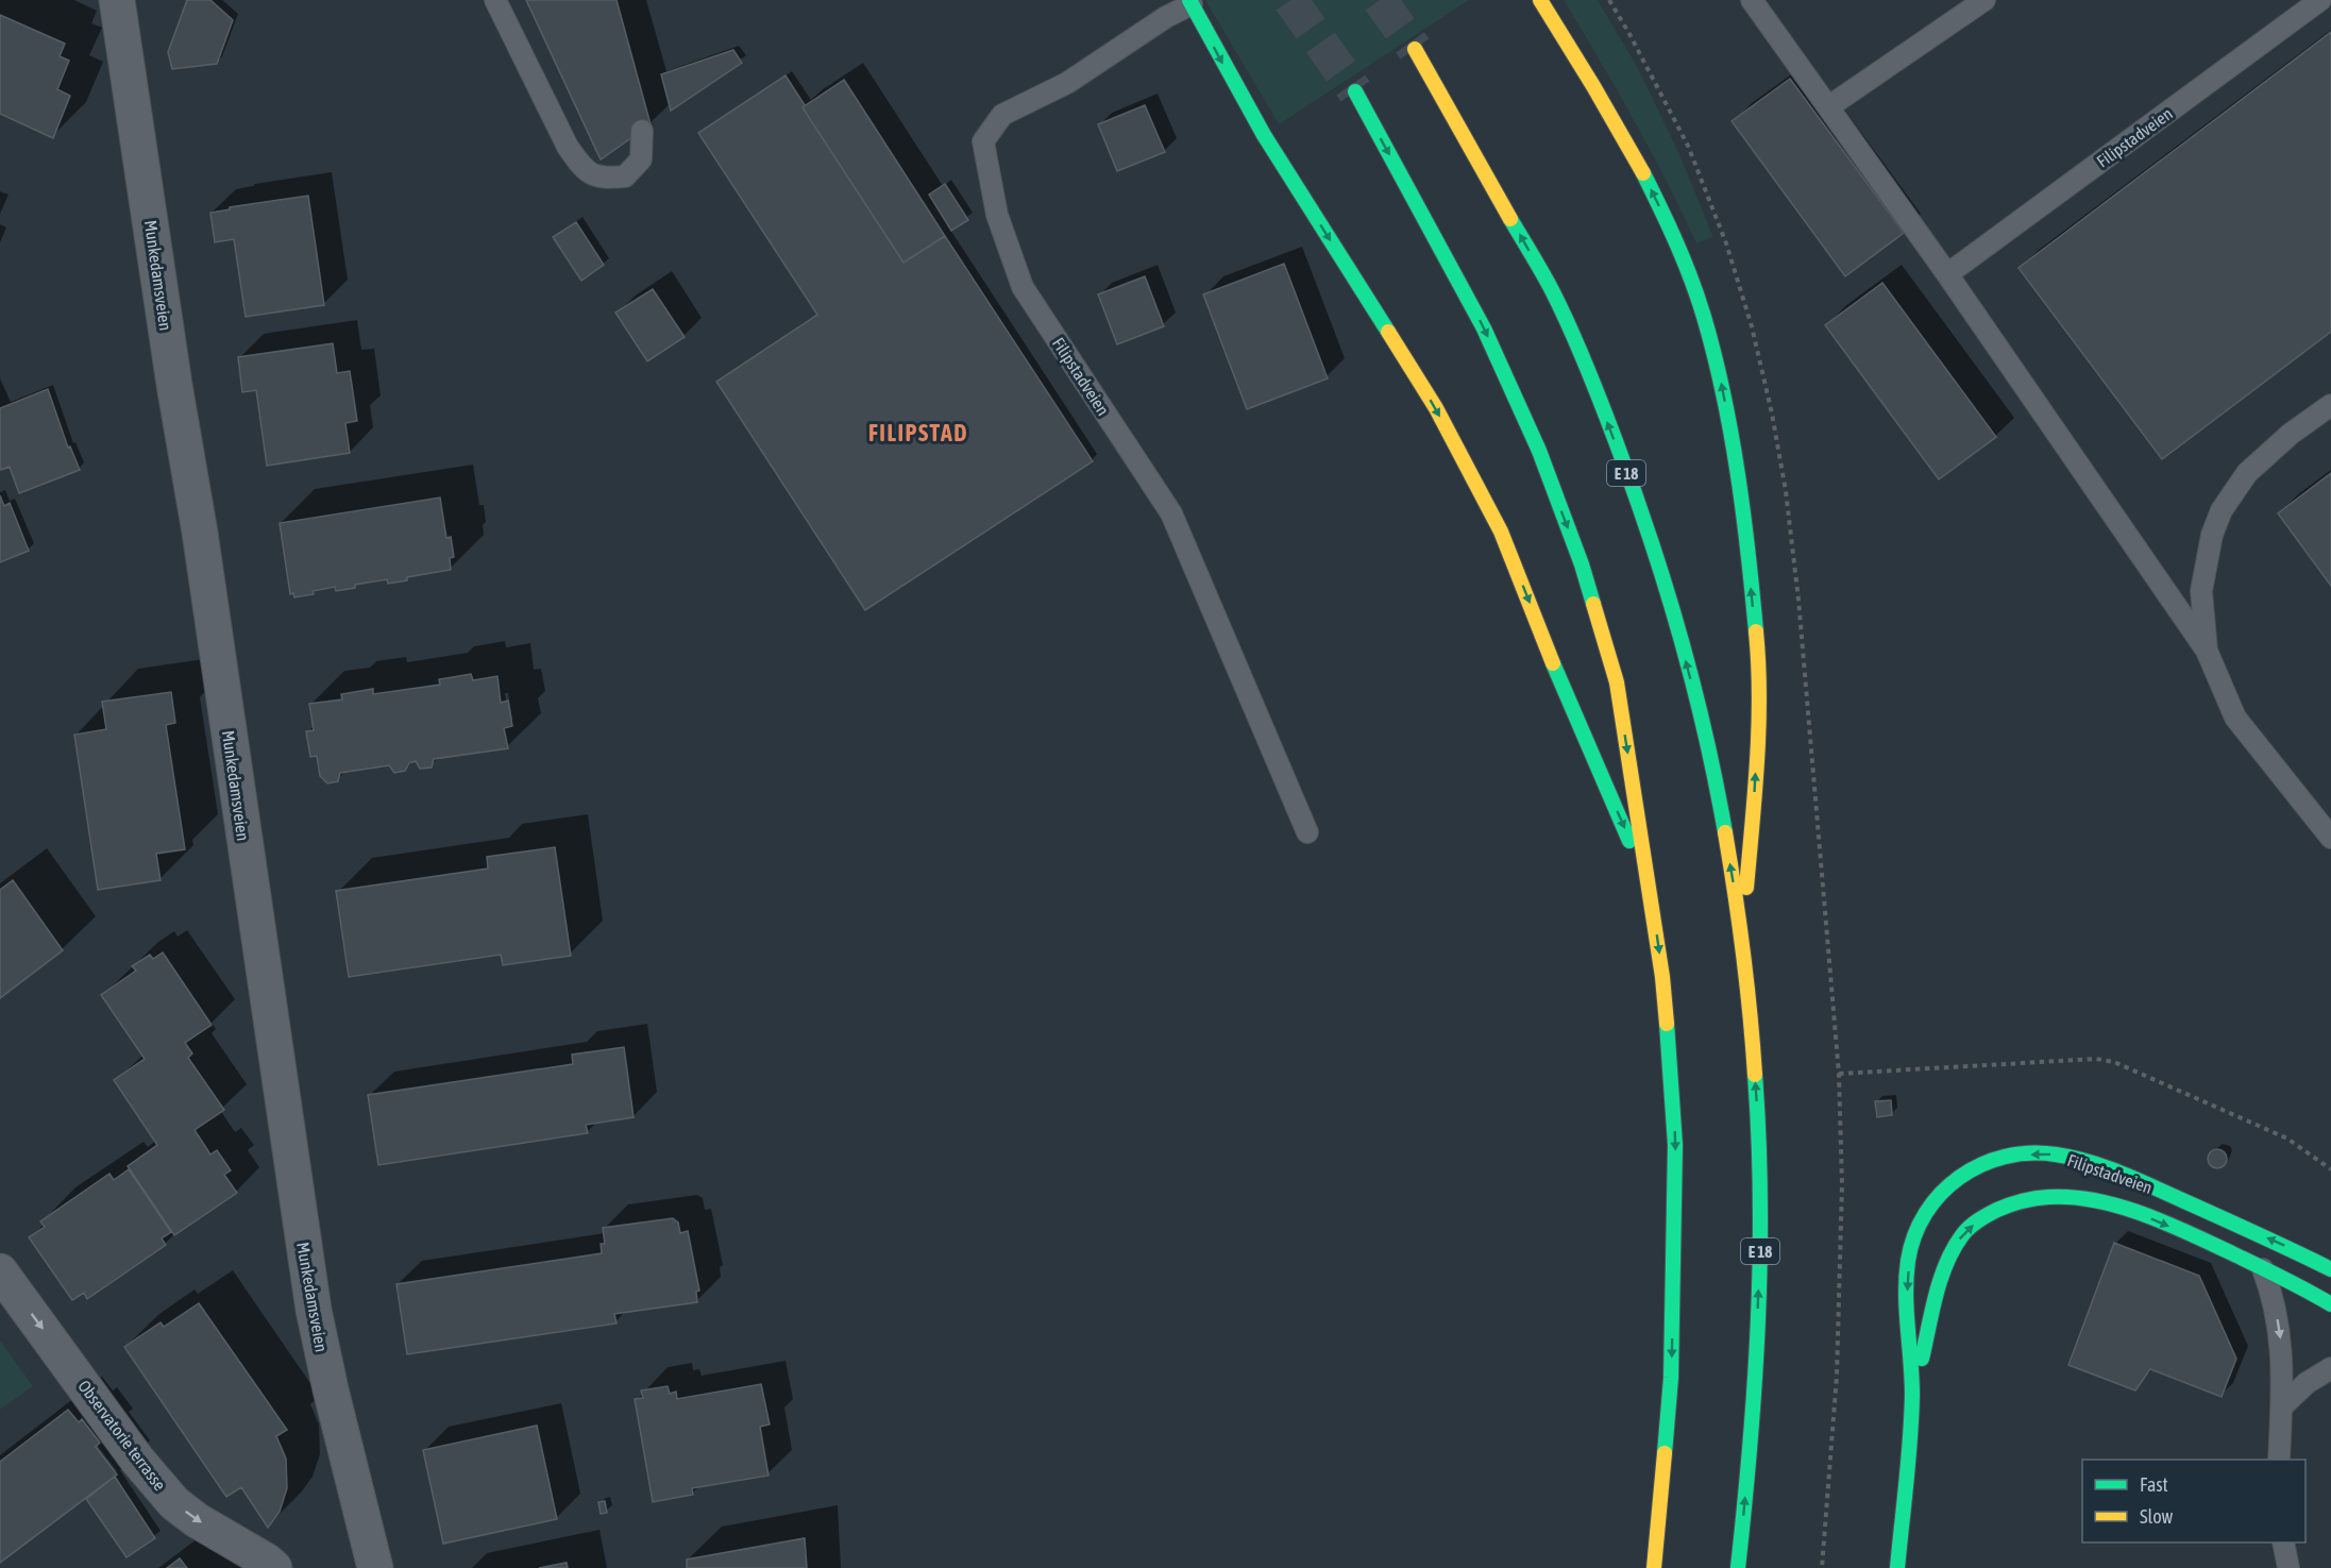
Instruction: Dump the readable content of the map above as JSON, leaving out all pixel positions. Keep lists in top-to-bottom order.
{
  "streets": {
    "main road": ["Filipstadveien", "E 18"],
    "street": ["Munkedamsveien", "Observatorie terrasse"]
  },
  "one_way": ["Observatorie terrasse"],
  "districts": ["FILIPSTAD"],
  "legend": ["Fast", "Slow"]
}
